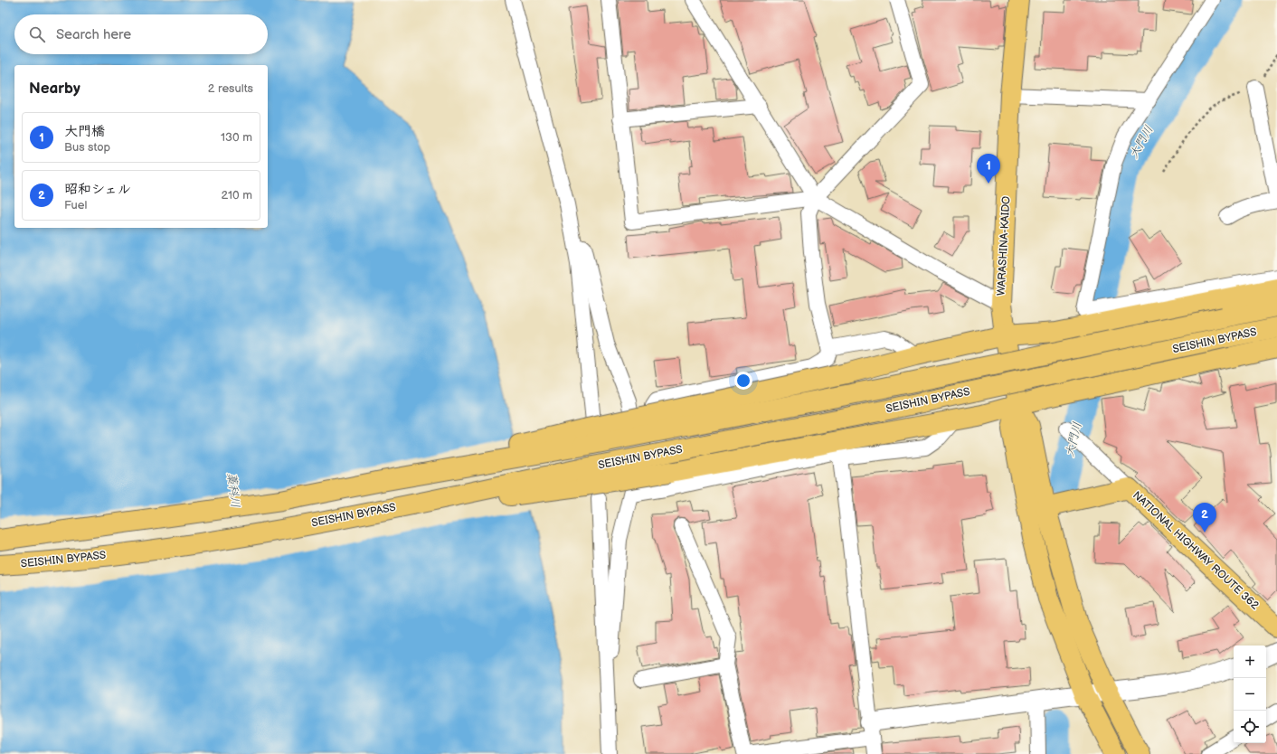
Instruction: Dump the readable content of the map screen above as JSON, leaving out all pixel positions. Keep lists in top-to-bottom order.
{
  "streets": {
    "highway": ["WARASHINA-KAIDO", "SEISHIN BYPASS", "NATIONAL HIGHWAY ROUTE 362"]
  },
  "water": ["大門川", "藁科川"],
  "page": {
    "search": "Search here",
    "heading": ["Nearby", "2 results"],
    "list": [
      {
        "mark": "1",
        "name": "大門橋",
        "note": "Bus stop",
        "value": "130 m"
      },
      {
        "mark": "2",
        "name": "昭和シェル",
        "note": "Fuel",
        "value": "210 m"
      }
    ],
    "pins": ["1", "2"],
    "map_buttons": ["+", "−"]
  }
}
